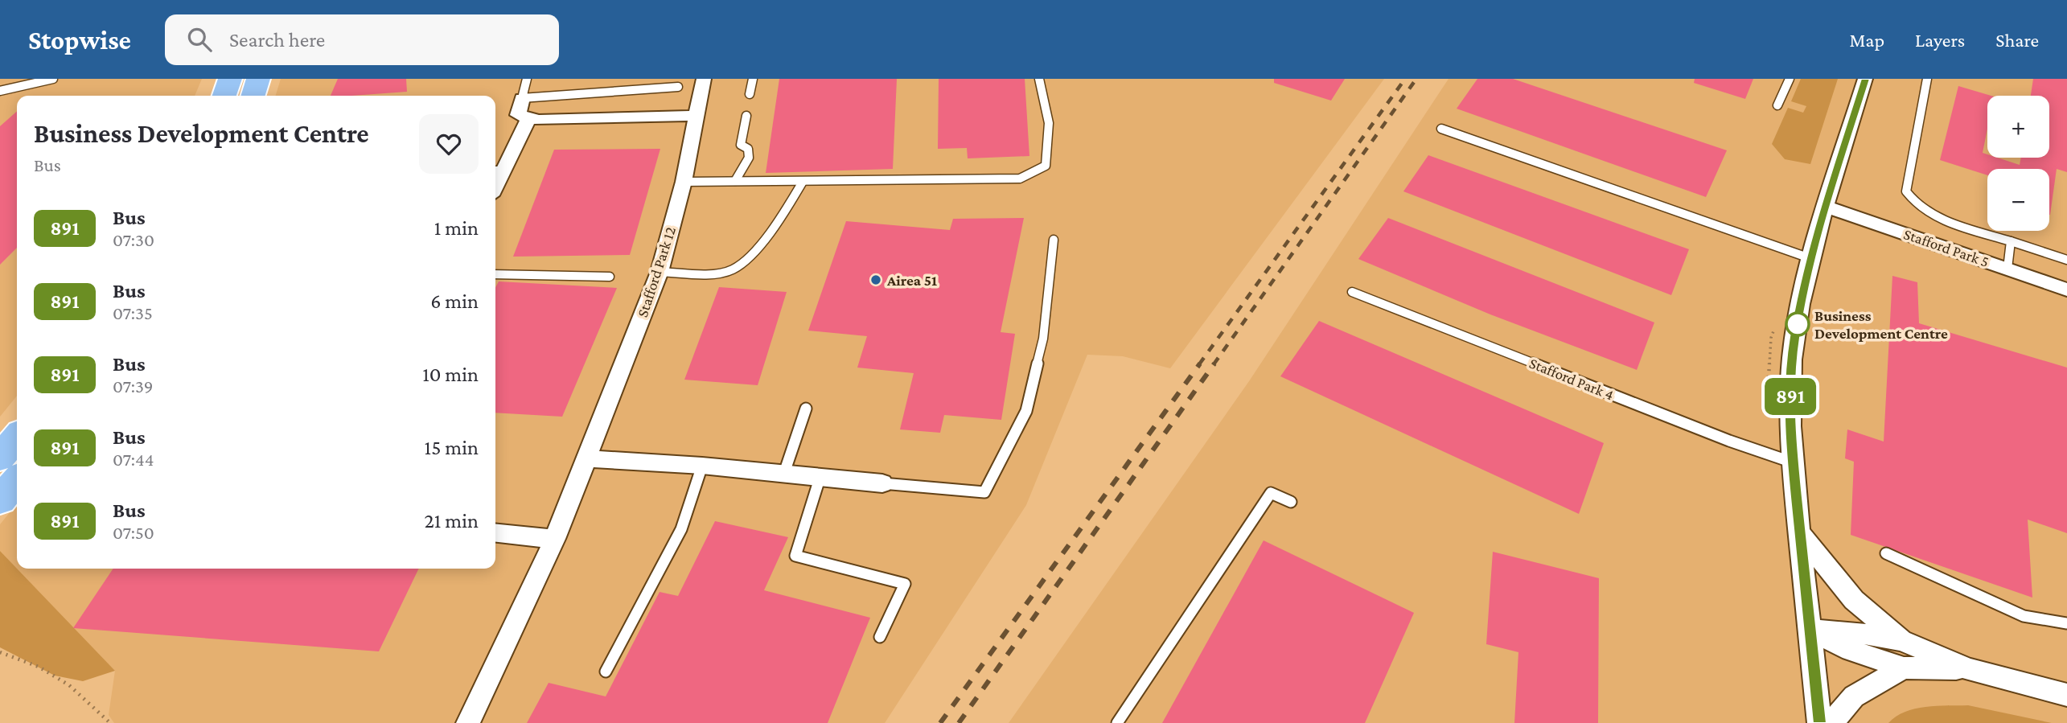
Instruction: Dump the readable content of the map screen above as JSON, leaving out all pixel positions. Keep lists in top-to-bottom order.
{
  "streets": {
    "street": ["Stafford Park 5", "Stafford Park 12"],
    "lane": ["Stafford Park 4"]
  },
  "places": ["Airea 51", "Business Development Centre"],
  "lines": ["bus line 891"],
  "page": {
    "header": "Stopwise",
    "search": "Search here",
    "nav": ["Map", "Layers", "Share"],
    "on_map": "891",
    "map_buttons": ["+", "−"],
    "heading": ["Business Development Centre", "Bus"],
    "list": [
      {
        "mark": "891",
        "name": "Bus",
        "note": "07:30",
        "value": "1 min"
      },
      {
        "mark": "891",
        "name": "Bus",
        "note": "07:35",
        "value": "6 min"
      },
      {
        "mark": "891",
        "name": "Bus",
        "note": "07:39",
        "value": "10 min"
      },
      {
        "mark": "891",
        "name": "Bus",
        "note": "07:44",
        "value": "15 min"
      },
      {
        "mark": "891",
        "name": "Bus",
        "note": "07:50",
        "value": "21 min"
      }
    ]
  }
}
